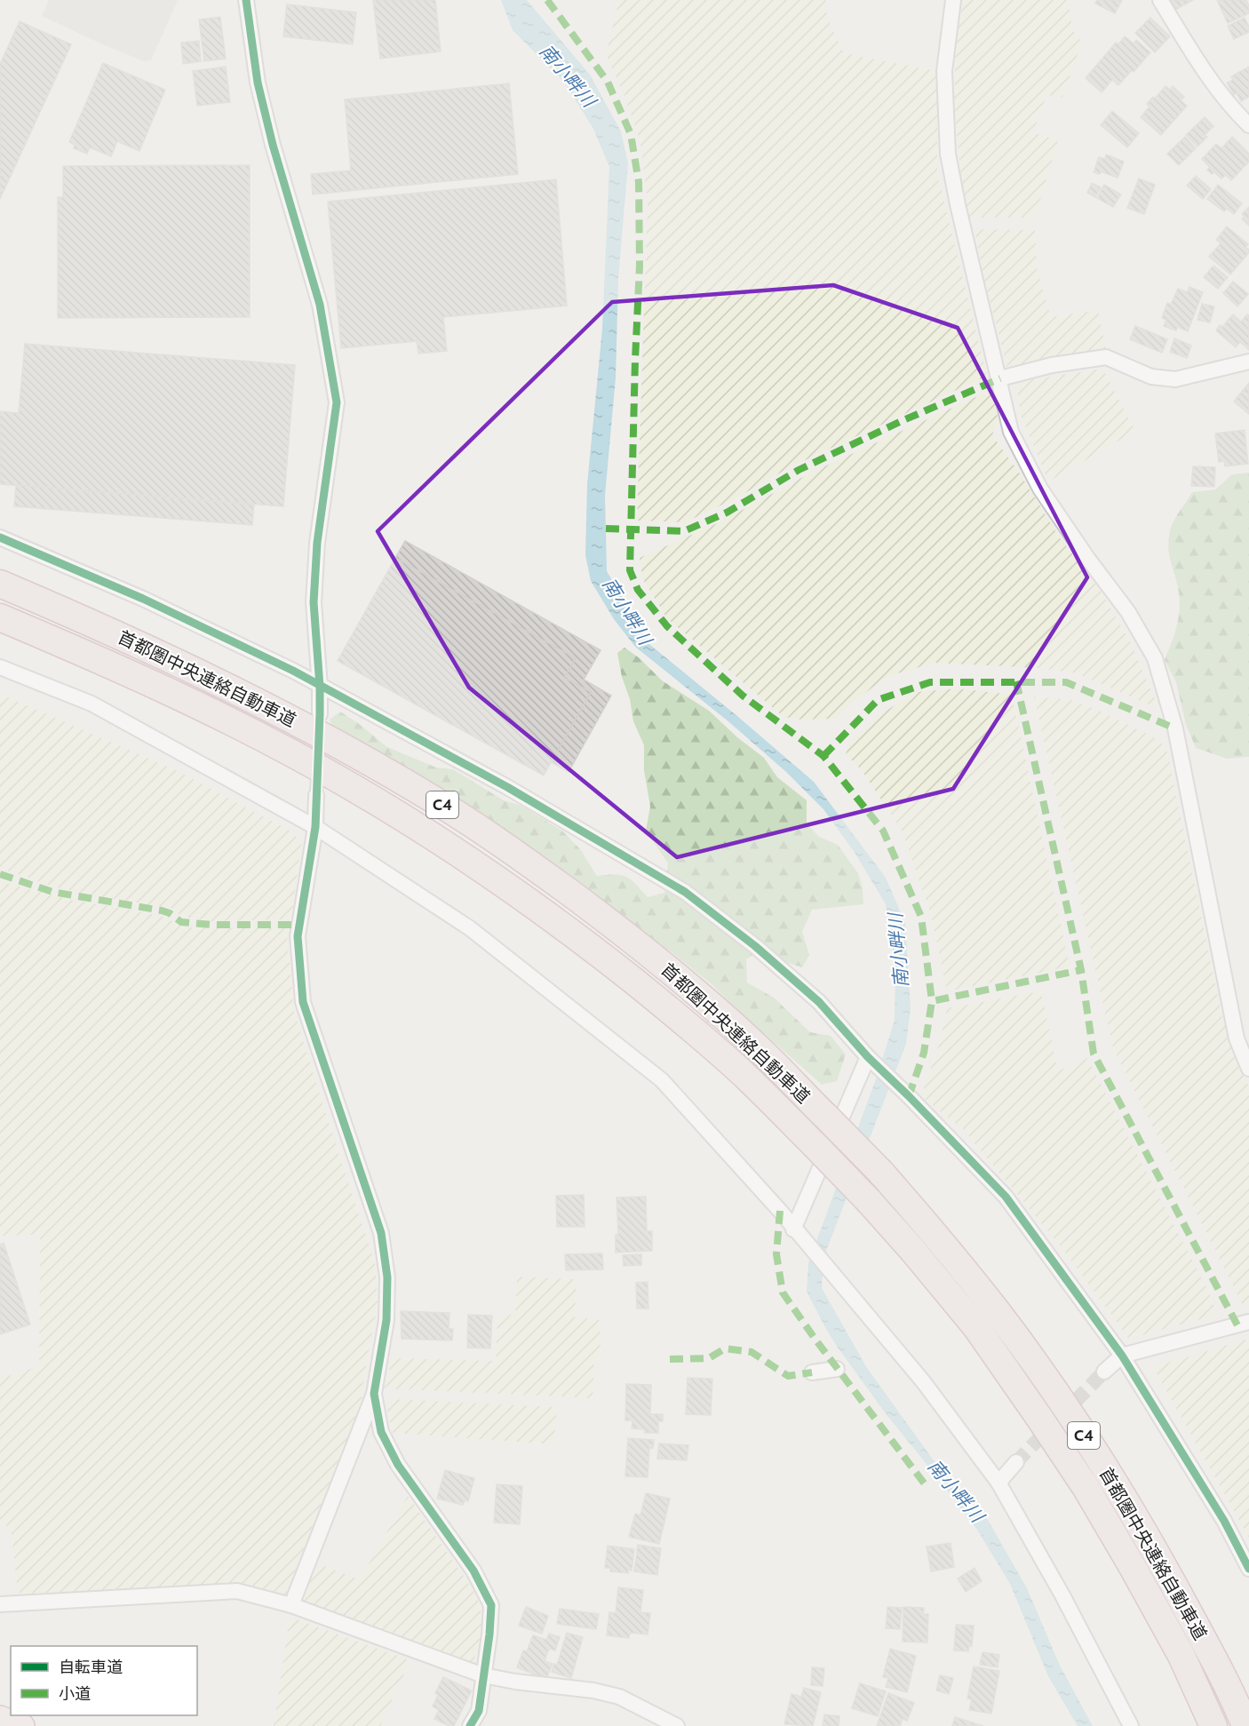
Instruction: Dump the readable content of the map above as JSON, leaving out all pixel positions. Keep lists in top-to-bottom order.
{
  "streets": {
    "highway": ["首都圏中央連絡自動車道", "C4"]
  },
  "water": ["南小畔川"],
  "legend": ["自転車道", "小道"]
}
